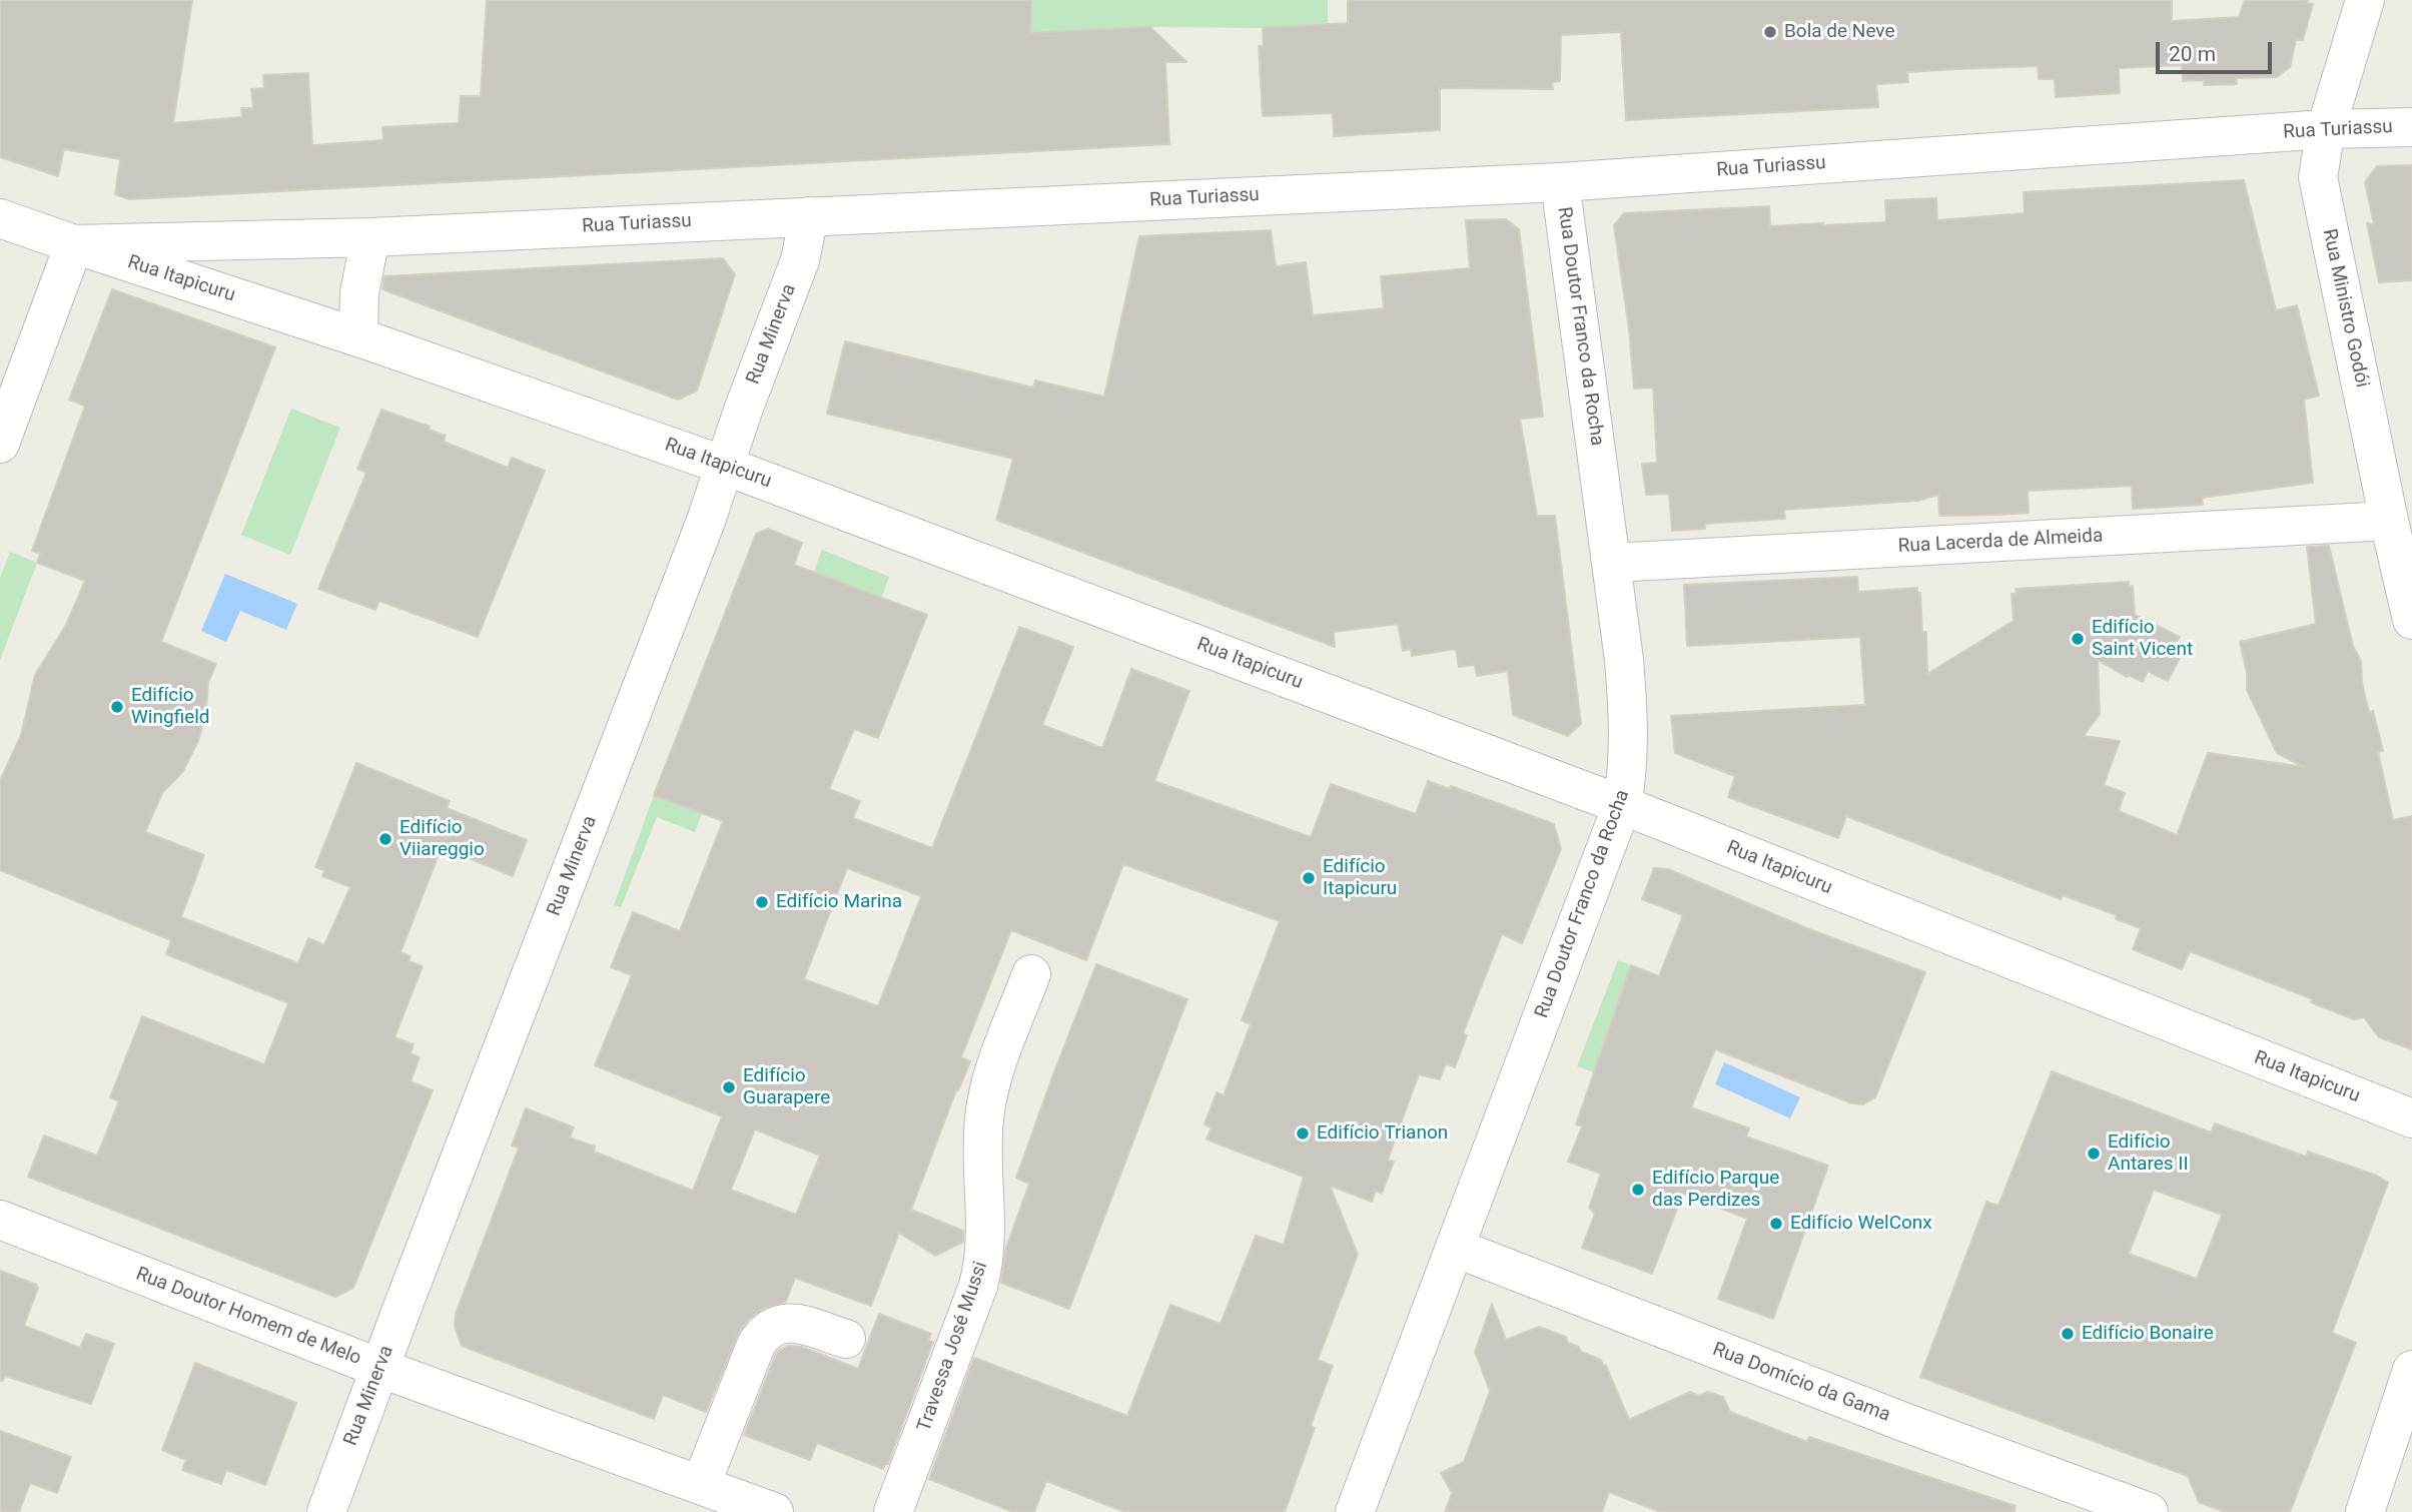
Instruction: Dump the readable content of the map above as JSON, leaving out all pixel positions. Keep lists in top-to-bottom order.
{
  "streets": {
    "street": [
      "Rua Turiassu",
      "Rua Itapicuru",
      "Rua Ministro Godói",
      "Rua Doutor Franco da Rocha",
      "Rua Minerva",
      "Rua Lacerda de Almeida",
      "Rua Doutor Homem de Melo",
      "Travessa José Mussi",
      "Rua Domício da Gama"
    ]
  },
  "crossings": [
    ["Rua Turiassu", "Rua Itapicuru"],
    ["Rua Turiassu", "Rua Ministro Godói"],
    ["Rua Turiassu", "Rua Doutor Franco da Rocha"],
    ["Rua Turiassu", "Rua Minerva"],
    ["Rua Itapicuru", "Rua Doutor Franco da Rocha"],
    ["Rua Itapicuru", "Rua Minerva"],
    ["Rua Ministro Godói", "Rua Lacerda de Almeida"],
    ["Rua Doutor Franco da Rocha", "Rua Lacerda de Almeida"],
    ["Rua Doutor Franco da Rocha", "Rua Domício da Gama"],
    ["Rua Minerva", "Rua Doutor Homem de Melo"]
  ],
  "places": [
    "Bola de Neve",
    "Edifício Saint Vicent",
    "Edifício Wingfield",
    "Edifício Viiareggio",
    "Edifício Itapicuru",
    "Edifício Marina",
    "Edifício Guarapere",
    "Edifício Trianon",
    "Edifício Antares II",
    "Edifício Parque das Perdizes",
    "Edifício WelConx",
    "Edifício Bonaire"
  ],
  "scale_bar": "20 m"
}
